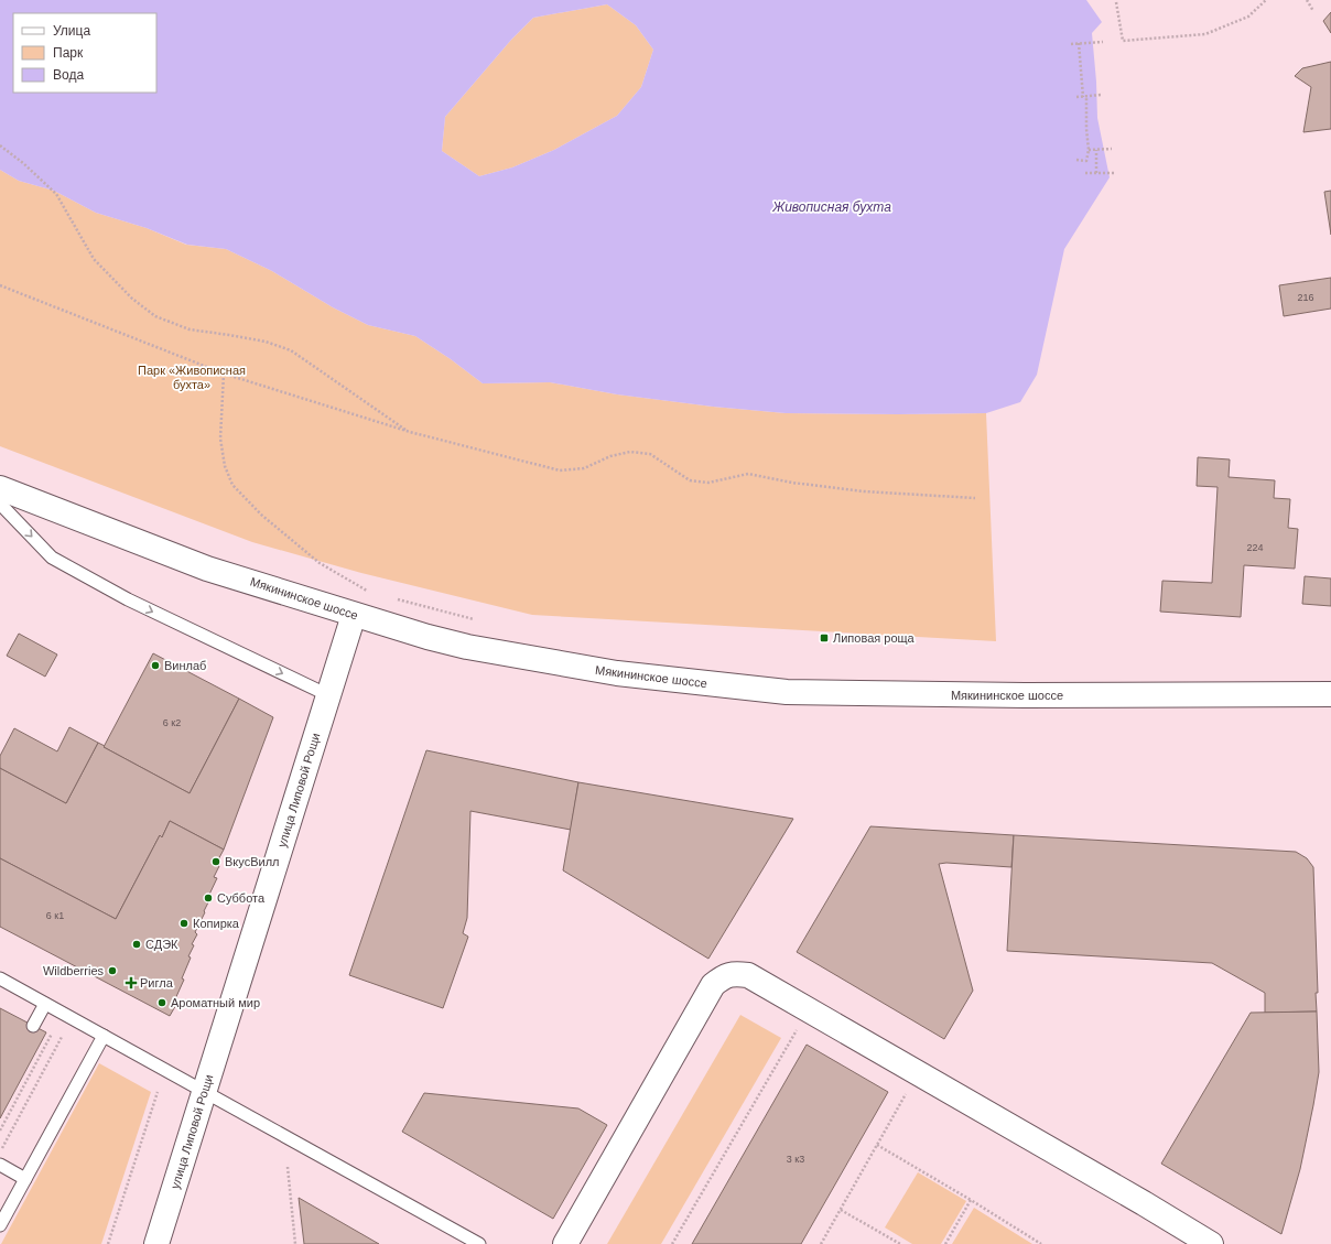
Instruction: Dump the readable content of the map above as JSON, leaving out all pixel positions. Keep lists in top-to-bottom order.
{
  "streets": {
    "street": ["Мякининское шоссе", "улица Липовой Рощи"]
  },
  "crossings": [
    ["Мякининское шоссе", "улица Липовой Рощи"]
  ],
  "water": ["Живописная бухта"],
  "parks": ["Парк «Живописная бухта»"],
  "places": {
    "transit": ["Липовая роща"],
    "other": [
      "Винлаб",
      "ВкусВилл",
      "Суббота",
      "Копирка",
      "СДЭК",
      "Wildberries",
      "Ароматный мир"
    ],
    "health": ["Ригла"]
  },
  "house_numbers": [
    "216",
    "224",
    "6 к2",
    "6 к1",
    "3 к3"
  ],
  "legend": ["Улица", "Парк", "Вода"]
}
